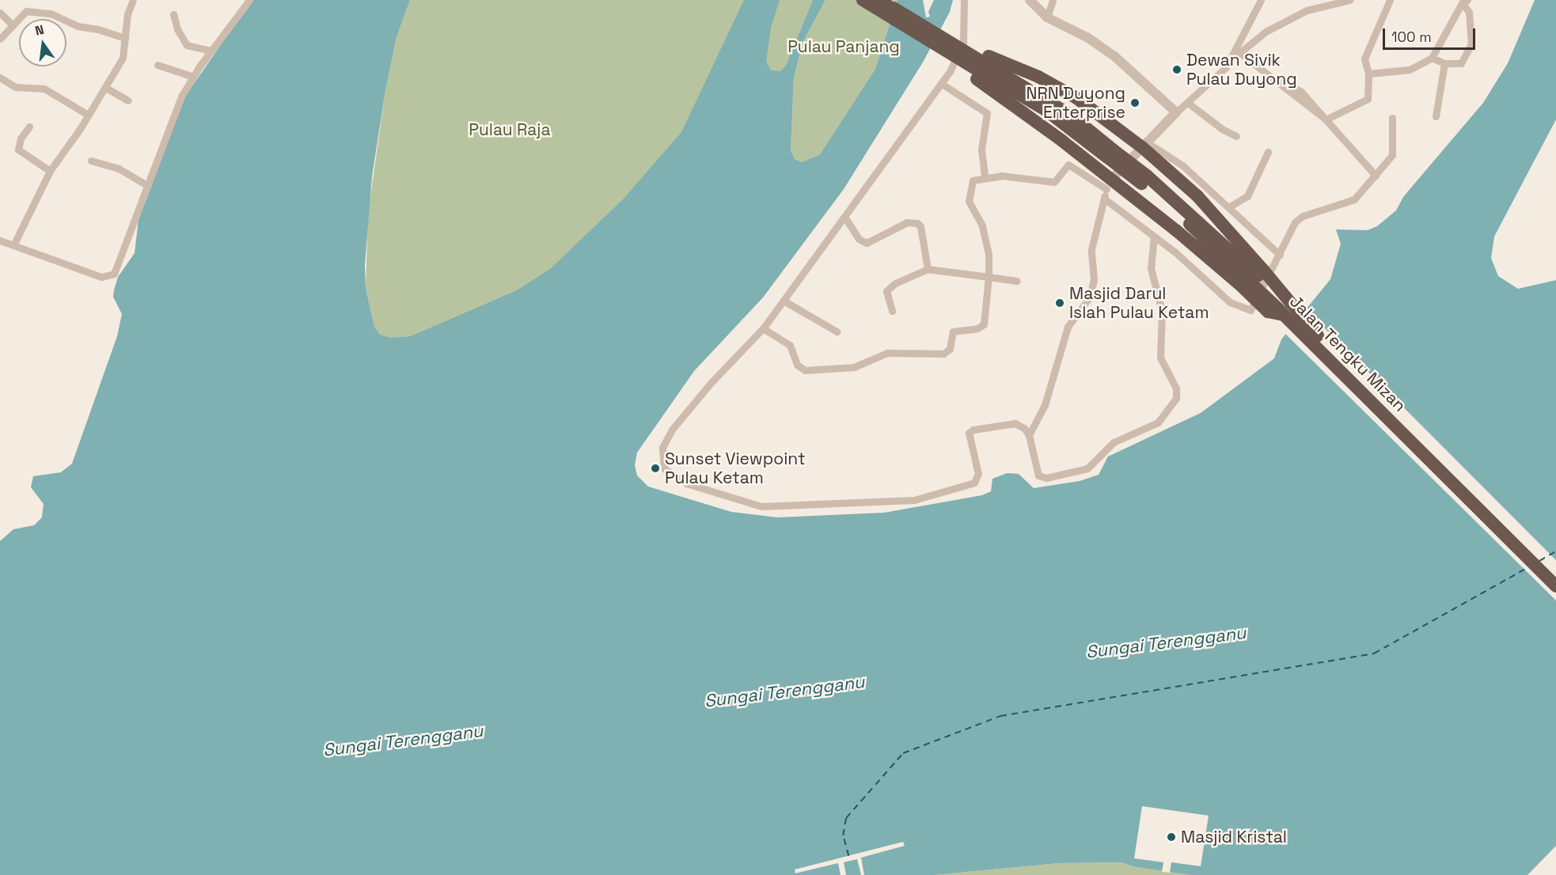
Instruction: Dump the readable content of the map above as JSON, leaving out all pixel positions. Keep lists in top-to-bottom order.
{
  "streets": {
    "highway": ["Jalan Tengku Mizan"]
  },
  "water": ["Sungai Terengganu"],
  "parks": ["Pulau Panjang", "Pulau Raja"],
  "places": [
    "Dewan Sivik Pulau Duyong",
    "NRN Duyong Enterprise",
    "Masjid Darul Islah Pulau Ketam",
    "Sunset Viewpoint Pulau Ketam",
    "Masjid Kristal"
  ],
  "scale_bar": "100 m",
  "north": "top"
}
